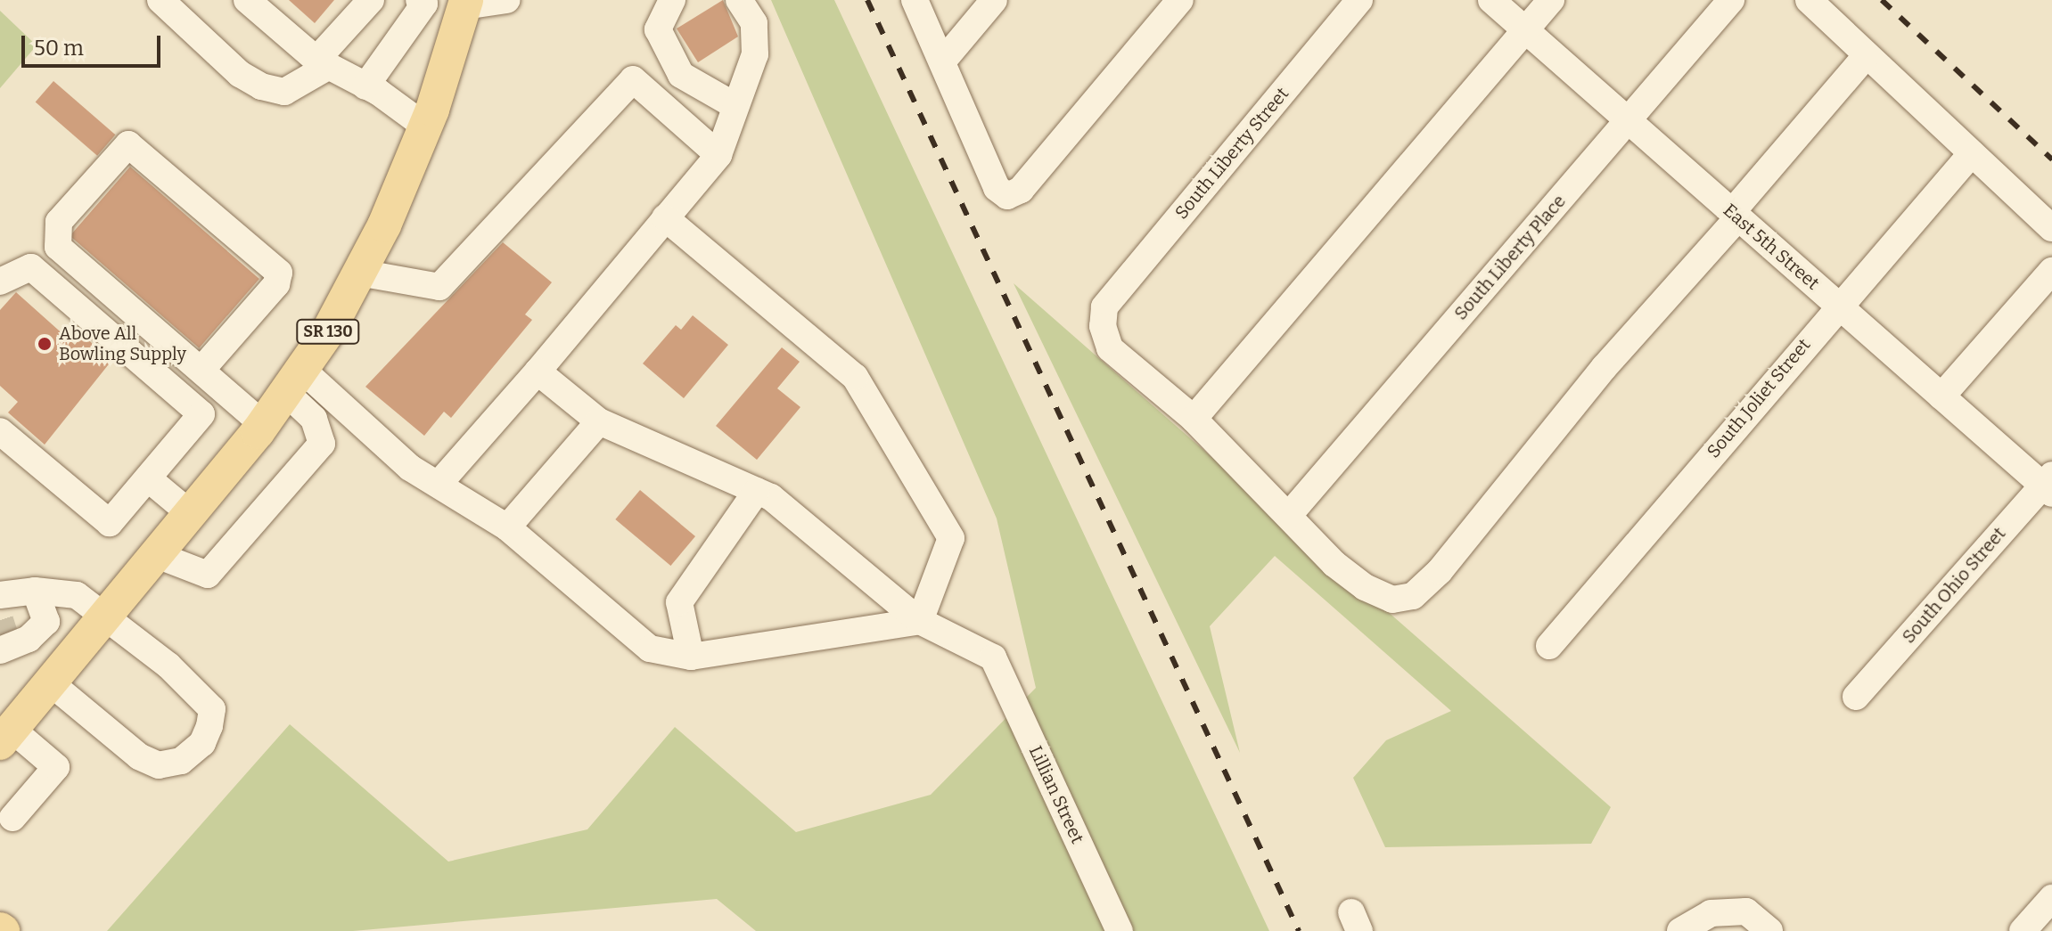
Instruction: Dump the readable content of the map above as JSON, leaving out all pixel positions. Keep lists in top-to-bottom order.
{
  "streets": {
    "main road": ["SR 130"],
    "street": [
      "South Liberty Street",
      "East 5th Street",
      "South Liberty Place",
      "South Joliet Street",
      "South Ohio Street",
      "Lillian Street"
    ]
  },
  "crossings": [
    ["East 5th Street", "South Liberty Place"],
    ["East 5th Street", "South Joliet Street"],
    ["East 5th Street", "South Ohio Street"]
  ],
  "places": ["Above All Bowling Supply"],
  "scale_bar": "50 m"
}
